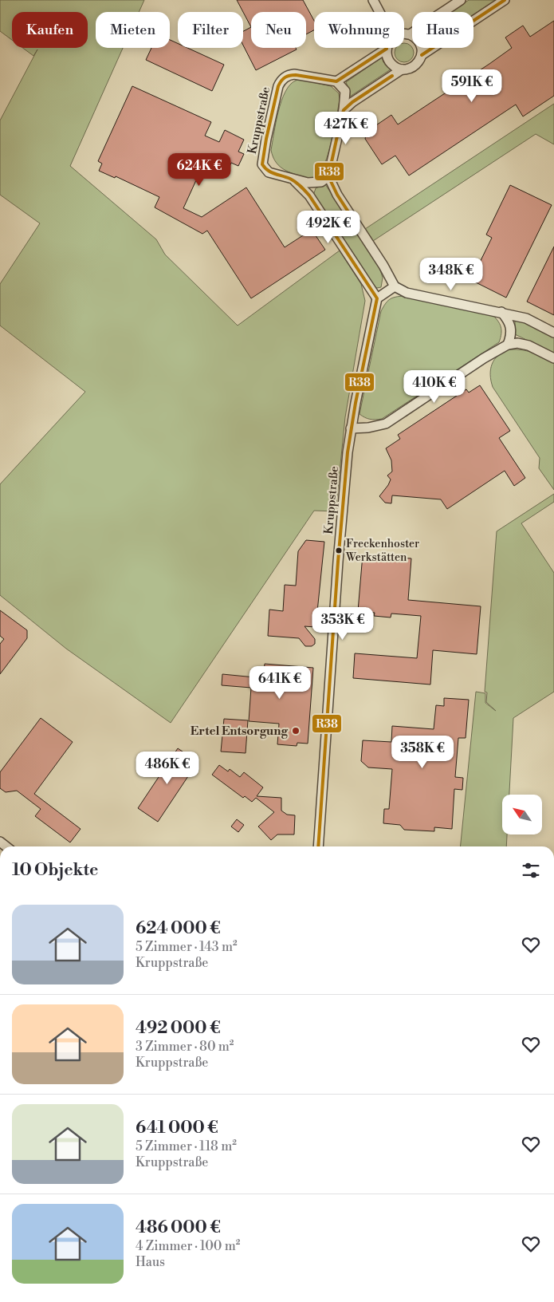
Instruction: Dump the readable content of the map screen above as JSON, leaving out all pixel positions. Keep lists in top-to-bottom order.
{
  "streets": {
    "street": ["Kruppstraße"]
  },
  "places": ["Freckenhoster Werkstätten", "Ertel Entsorgung"],
  "lines": ["transit line R38"],
  "north": "top left",
  "page": {
    "chip": [
      "Kaufen",
      "Mieten",
      "Filter",
      "Neu",
      "Wohnung",
      "Haus"
    ],
    "price": [
      "591K €",
      "427K €",
      "624K €",
      "492K €",
      "348K €",
      "410K €",
      "353K €",
      "641K €",
      "358K €",
      "486K €"
    ],
    "heading": "10 Objekte",
    "list": [
      {
        "name": "624 000 €",
        "note": "5 Zimmer · 143 m² · Kruppstraße"
      },
      {
        "name": "492 000 €",
        "note": "3 Zimmer · 80 m² · Kruppstraße"
      },
      {
        "name": "641 000 €",
        "note": "5 Zimmer · 118 m² · Kruppstraße"
      },
      {
        "name": "486 000 €",
        "note": "4 Zimmer · 100 m² · Haus"
      }
    ]
  }
}
